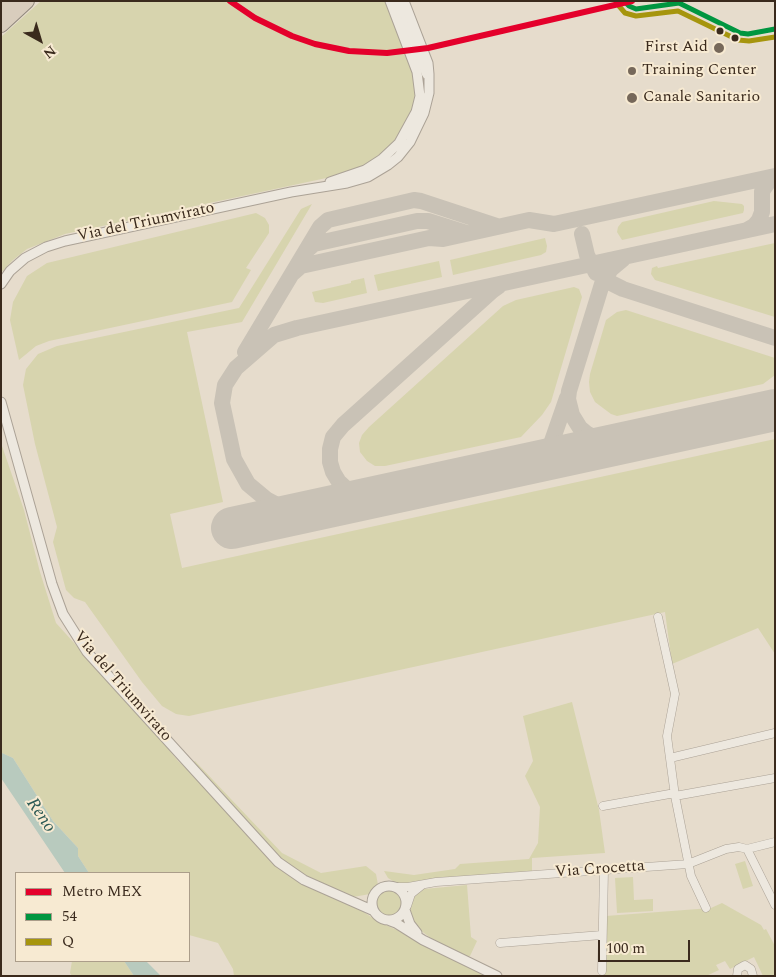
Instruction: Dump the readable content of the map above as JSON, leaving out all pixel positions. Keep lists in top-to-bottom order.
{
  "streets": {
    "street": ["Via del Triumvirato", "Via Crocetta"]
  },
  "crossings": [
    ["Via del Triumvirato", "Via Crocetta"]
  ],
  "water": ["Reno"],
  "places": ["First Aid", "Training Center", "Canale Sanitario"],
  "lines": ["metro line MEX", "transit line 54", "transit line Q"],
  "legend": ["Metro MEX", "54", "Q"],
  "scale_bar": "100 m",
  "north": "bottom right"
}
